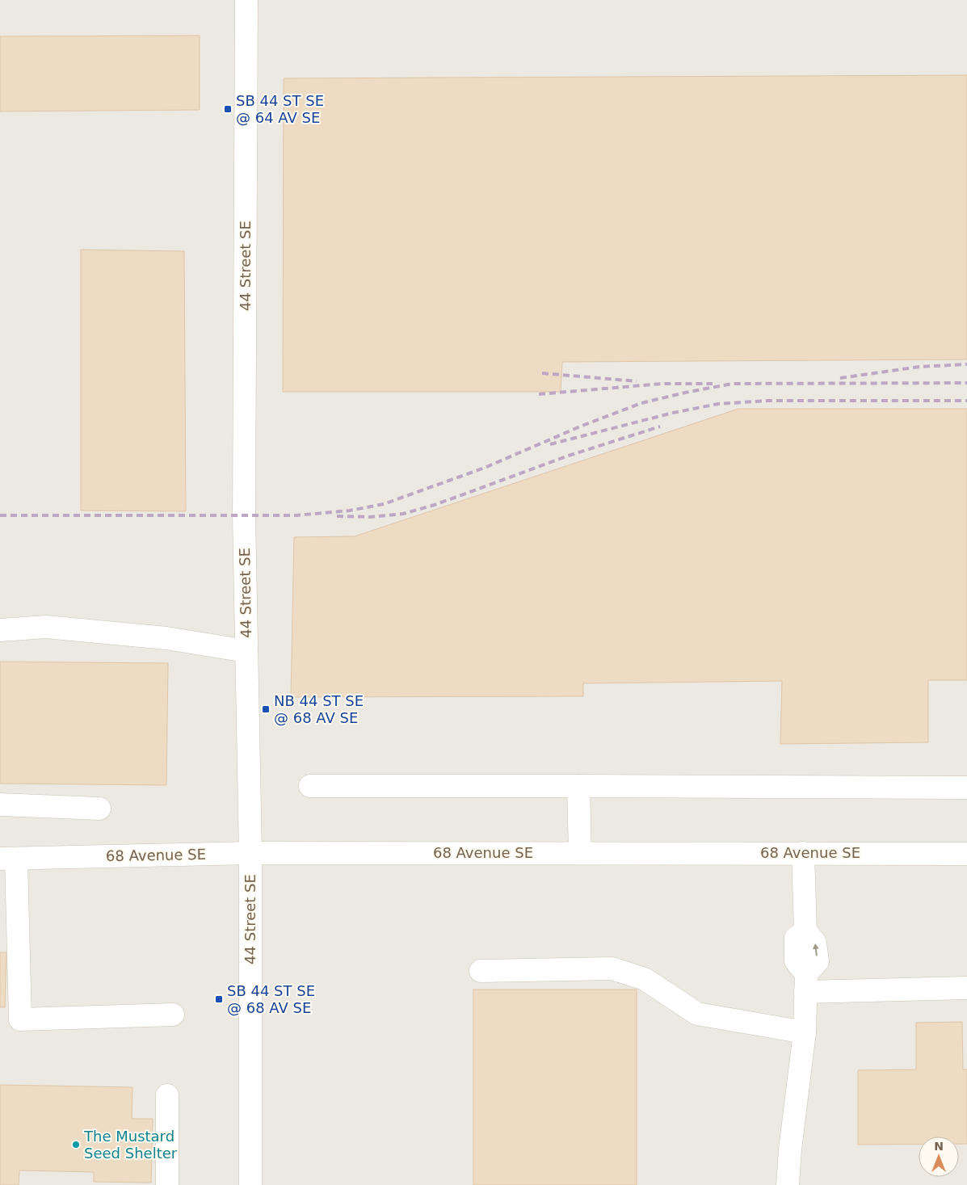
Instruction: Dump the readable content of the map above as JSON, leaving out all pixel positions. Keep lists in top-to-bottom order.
{
  "streets": {
    "street": ["44 Street SE", "68 Avenue SE"]
  },
  "crossings": [
    ["44 Street SE", "68 Avenue SE"]
  ],
  "places": {
    "transit": ["SB 44 ST SE @ 64 AV SE", "NB 44 ST SE @ 68 AV SE", "SB 44 ST SE @ 68 AV SE"],
    "other": ["The Mustard Seed Shelter"]
  },
  "north": "top"
}
